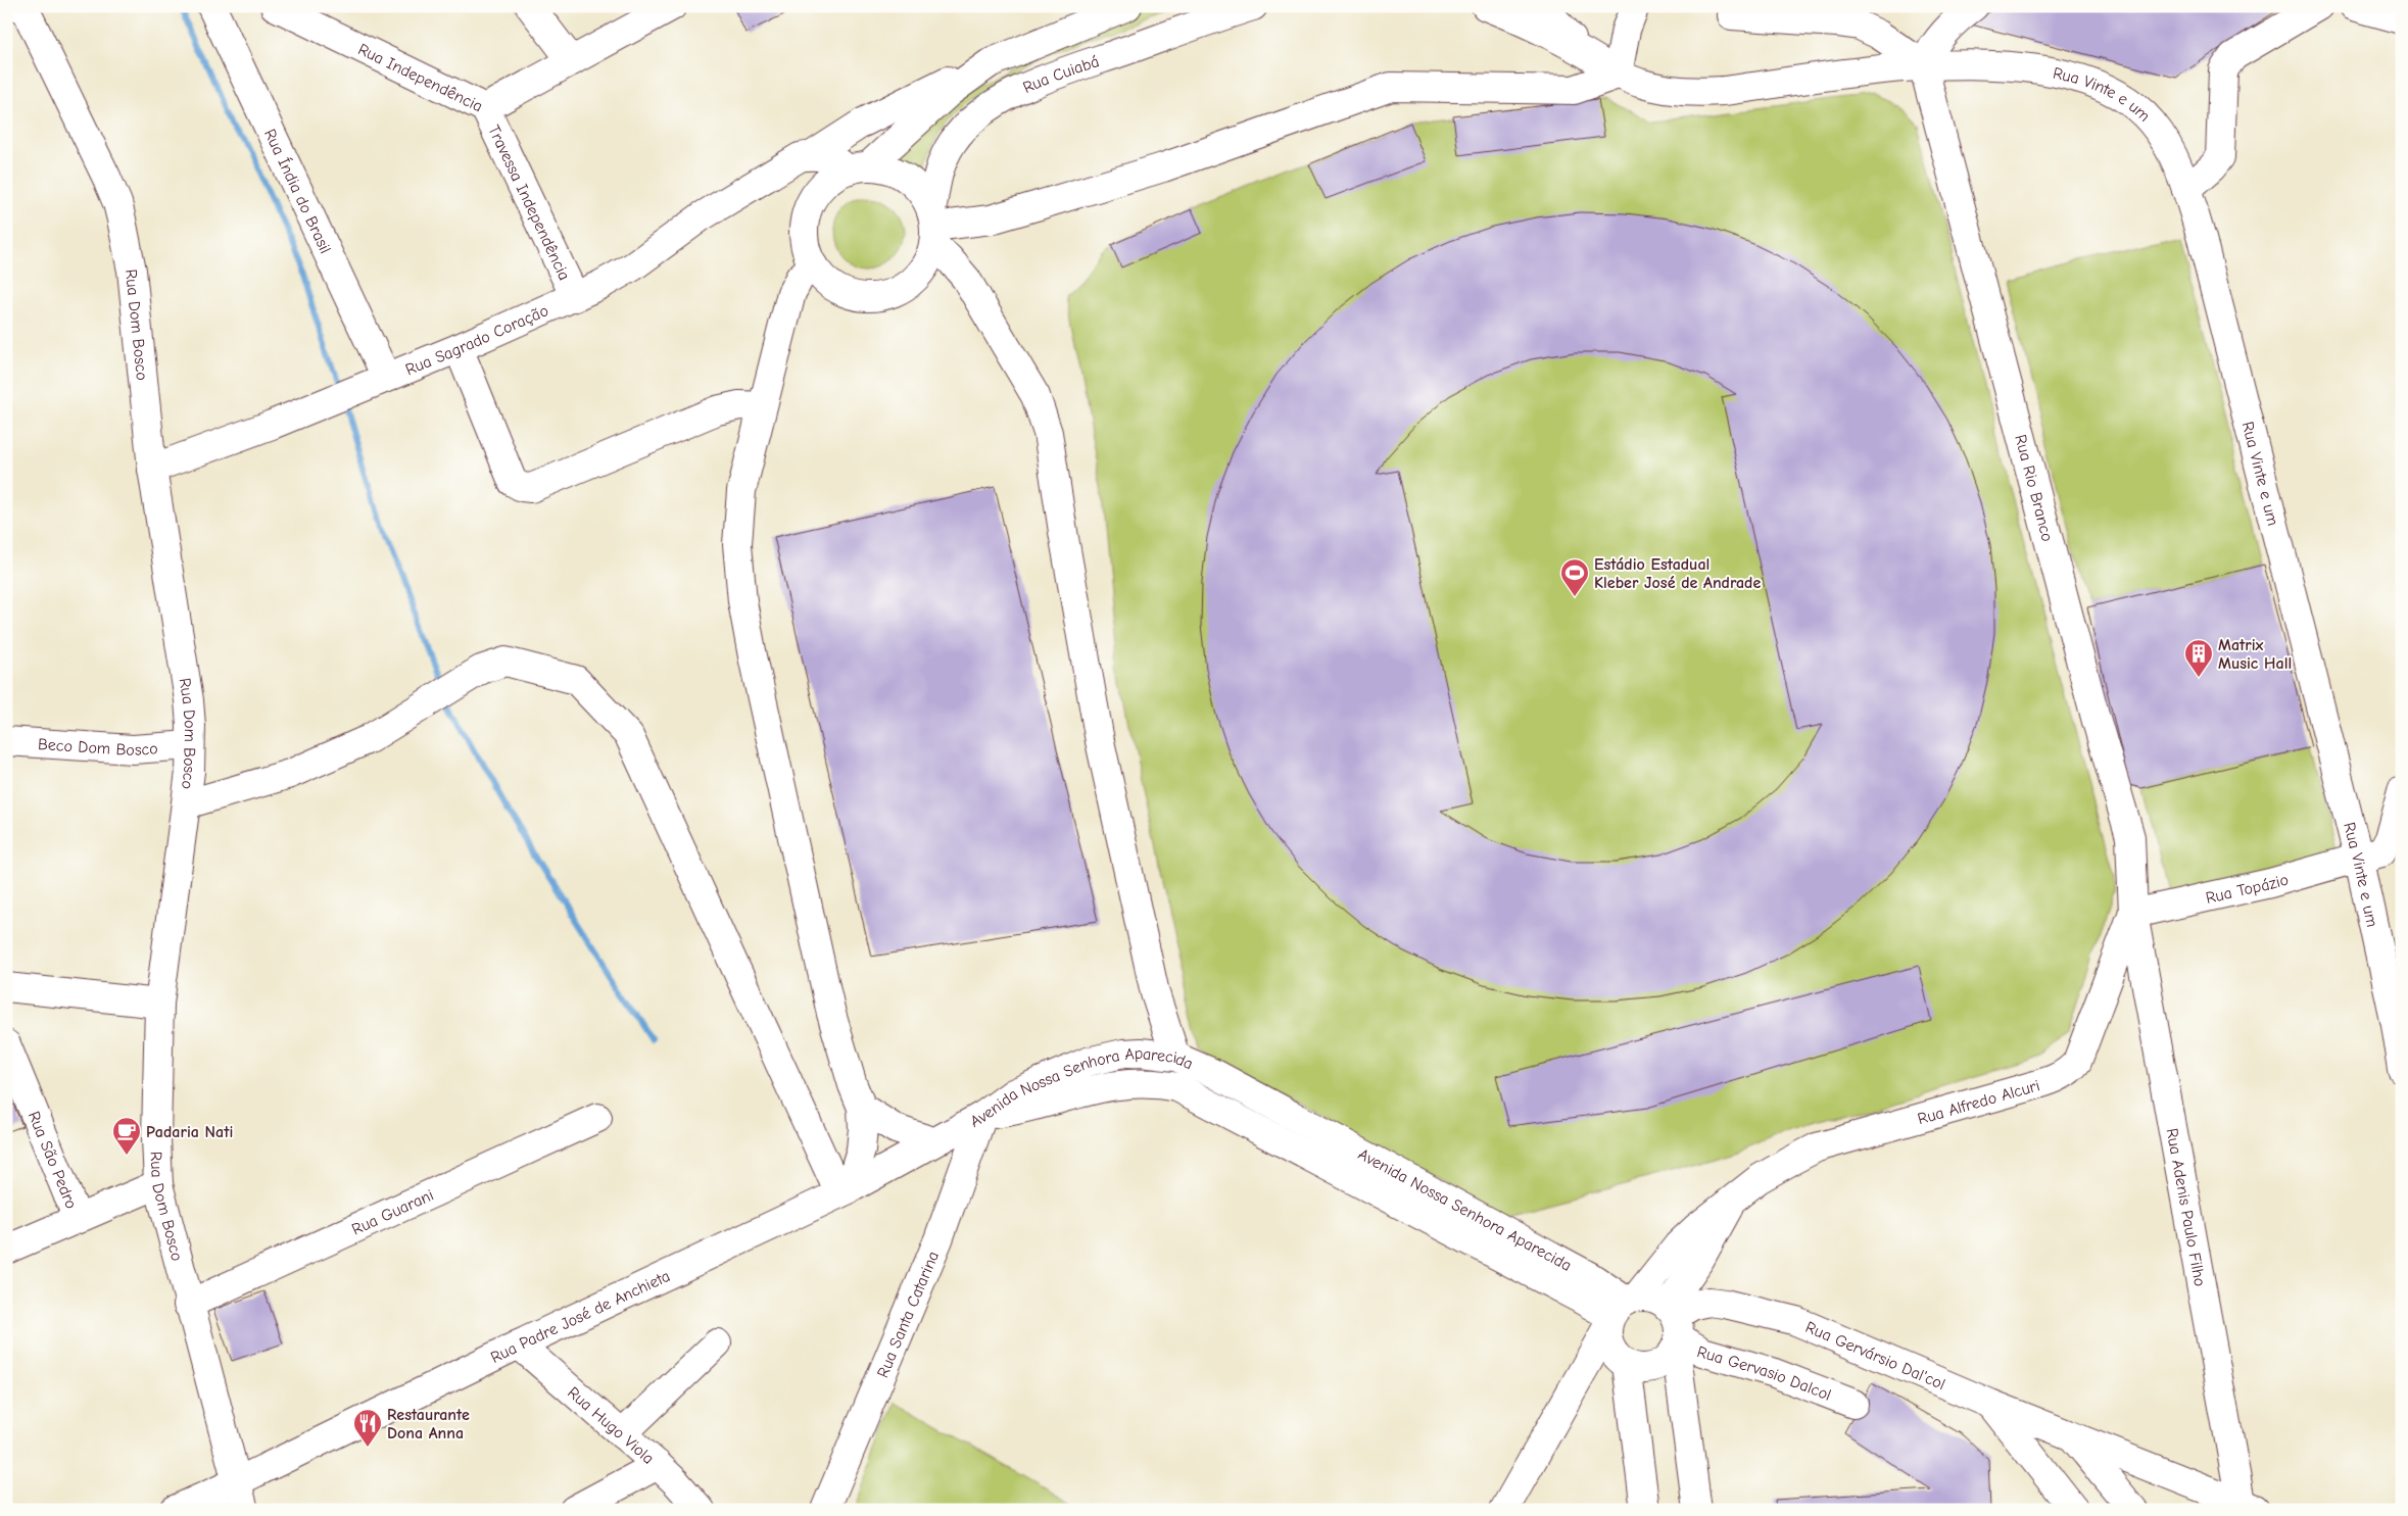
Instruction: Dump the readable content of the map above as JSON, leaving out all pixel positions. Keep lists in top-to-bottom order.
{
  "streets": {
    "street": [
      "Rua Independência",
      "Rua Cuiabá",
      "Rua Vinte e um",
      "Rua Índia do Brasil",
      "Travessa Independência",
      "Rua Dom Bosco",
      "Rua Sagrado Coração",
      "Rua Rio Branco",
      "Beco Dom Bosco",
      "Rua Topázio",
      "Avenida Nossa Senhora Aparecida",
      "Rua Alfredo Alcuri",
      "Rua São Pedro",
      "Rua Adenis Paulo Filho",
      "Rua Guarani",
      "Rua Santa Catarina",
      "Rua Padre José de Anchieta",
      "Rua Gervársio Dal'col",
      "Rua Gervasio Dalcol",
      "Rua Hugo Viola"
    ]
  },
  "crossings": [
    ["Rua Independência", "Travessa Independência"],
    ["Rua Vinte e um", "Rua Rio Branco"],
    ["Rua Vinte e um", "Rua Topázio"],
    ["Rua Índia do Brasil", "Rua Sagrado Coração"],
    ["Travessa Independência", "Rua Sagrado Coração"],
    ["Rua Dom Bosco", "Rua Sagrado Coração"],
    ["Rua Dom Bosco", "Beco Dom Bosco"],
    ["Rua Dom Bosco", "Rua Guarani"],
    ["Rua Dom Bosco", "Rua Padre José de Anchieta"],
    ["Rua Rio Branco", "Rua Topázio"],
    ["Rua Rio Branco", "Rua Alfredo Alcuri"],
    ["Rua Rio Branco", "Rua Adenis Paulo Filho"],
    ["Rua Topázio", "Rua Alfredo Alcuri"],
    ["Rua Topázio", "Rua Adenis Paulo Filho"],
    ["Avenida Nossa Senhora Aparecida", "Rua Alfredo Alcuri"],
    ["Avenida Nossa Senhora Aparecida", "Rua Santa Catarina"],
    ["Avenida Nossa Senhora Aparecida", "Rua Padre José de Anchieta"],
    ["Avenida Nossa Senhora Aparecida", "Rua Gervársio Dal'col"],
    ["Avenida Nossa Senhora Aparecida", "Rua Gervasio Dalcol"],
    ["Rua Alfredo Alcuri", "Rua Adenis Paulo Filho"],
    ["Rua Alfredo Alcuri", "Rua Gervársio Dal'col"],
    ["Rua Alfredo Alcuri", "Rua Gervasio Dalcol"],
    ["Rua Adenis Paulo Filho", "Rua Gervársio Dal'col"],
    ["Rua Santa Catarina", "Rua Padre José de Anchieta"],
    ["Rua Padre José de Anchieta", "Rua Hugo Viola"],
    ["Rua Gervársio Dal'col", "Rua Gervasio Dalcol"]
  ],
  "places": {
    "sports": ["Estádio Estadual Kleber José de Andrade"],
    "building": ["Matrix Music Hall"],
    "cafe": ["Padaria Nati"],
    "restaurant": ["Restaurante Dona Anna"]
  }
}
